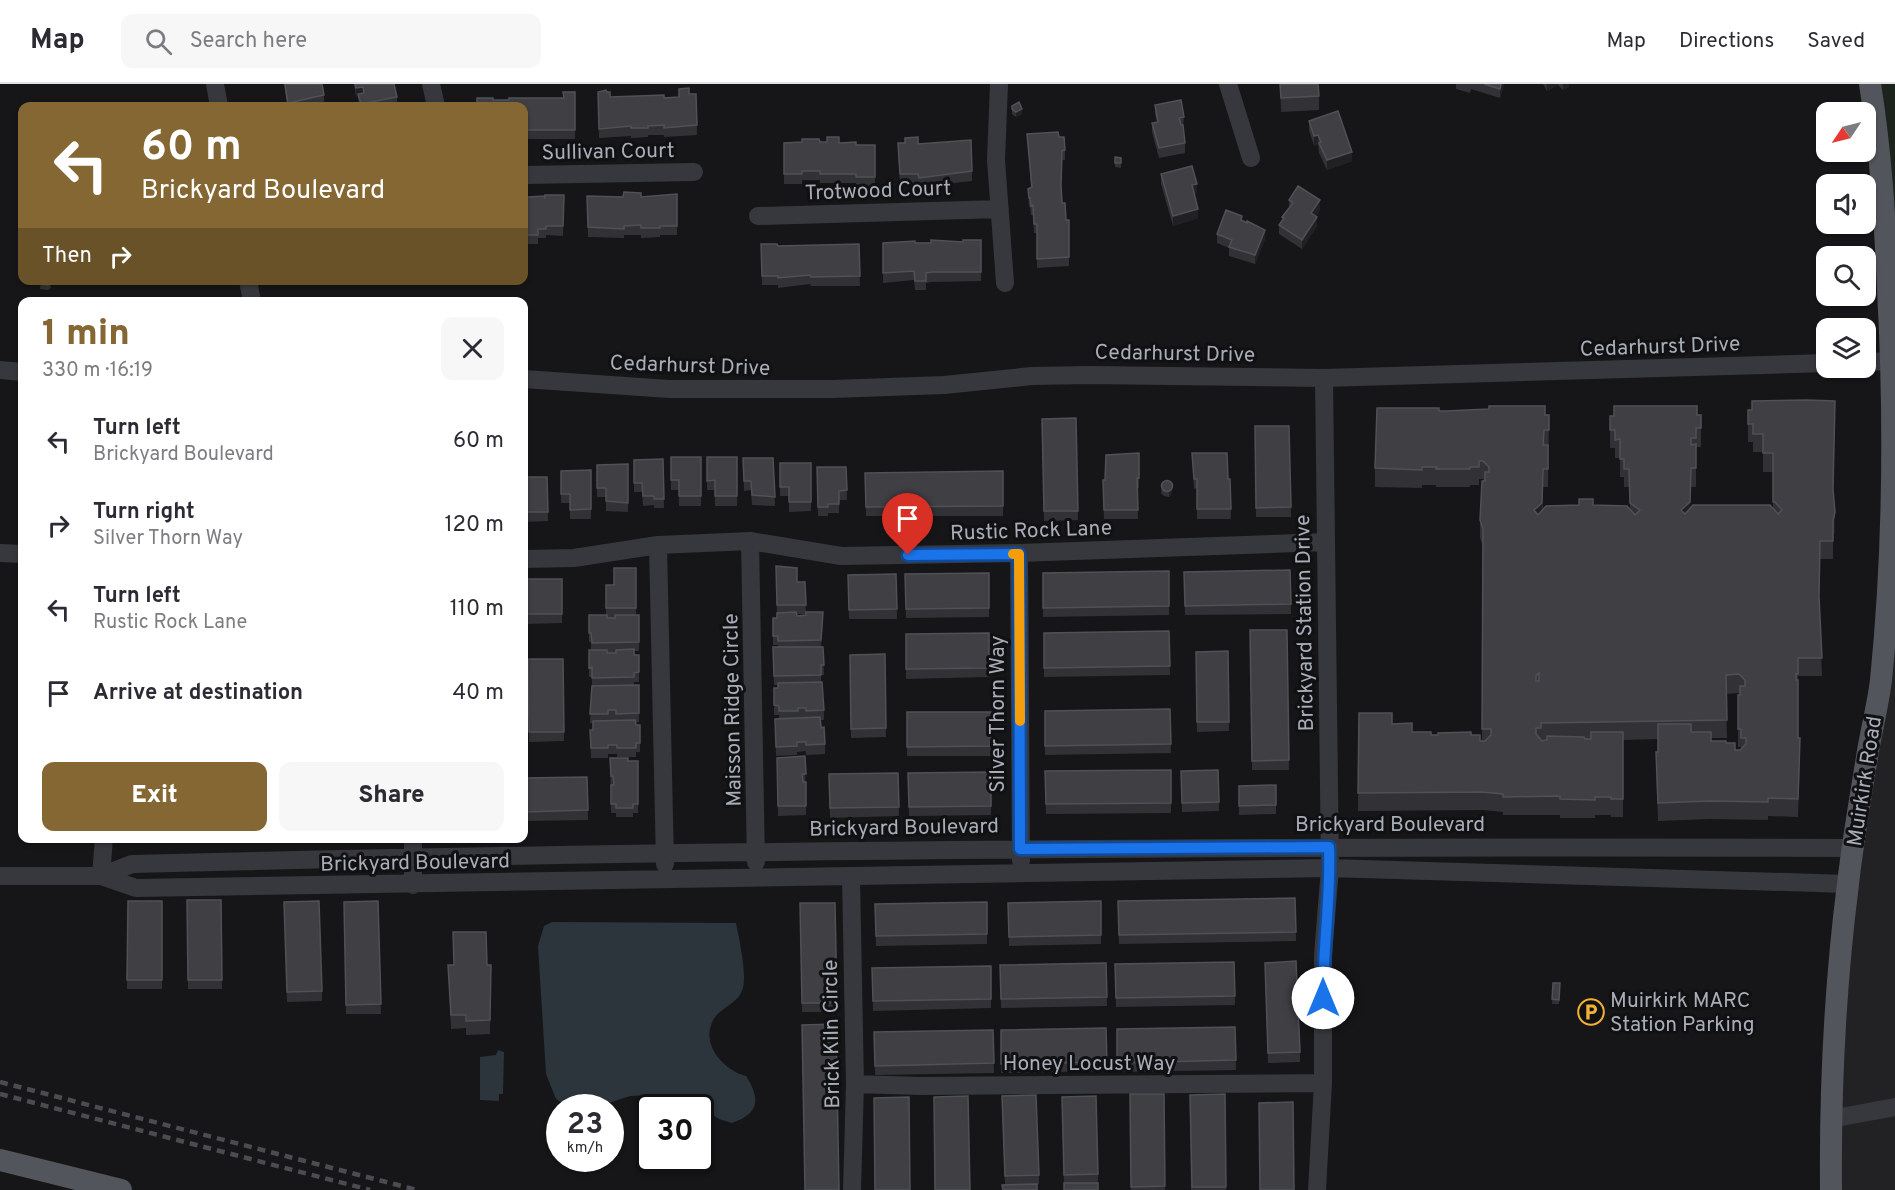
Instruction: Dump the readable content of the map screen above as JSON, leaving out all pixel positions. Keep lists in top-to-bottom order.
{
  "streets": {
    "main road": ["Muirkirk Road"],
    "street": [
      "Sullivan Court",
      "Trotwood Court",
      "Cedarhurst Drive",
      "Rustic Rock Lane",
      "Brickyard Station Drive",
      "Maisson Ridge Circle",
      "Silver Thorn Way",
      "Brickyard Boulevard",
      "Brick Kiln Circle",
      "Honey Locust Way"
    ]
  },
  "crossings": [
    ["Cedarhurst Drive", "Brickyard Station Drive"],
    ["Rustic Rock Lane", "Brickyard Station Drive"],
    ["Rustic Rock Lane", "Maisson Ridge Circle"],
    ["Rustic Rock Lane", "Silver Thorn Way"],
    ["Brickyard Station Drive", "Brickyard Boulevard"],
    ["Maisson Ridge Circle", "Brickyard Boulevard"],
    ["Silver Thorn Way", "Brickyard Boulevard"],
    ["Muirkirk Road", "Brickyard Boulevard"],
    ["Brickyard Boulevard", "Brick Kiln Circle"],
    ["Brick Kiln Circle", "Honey Locust Way"]
  ],
  "places": {
    "parking": ["Muirkirk MARC Station Parking"]
  },
  "north": "bottom left",
  "page": {
    "header": "Map",
    "search": "Search here",
    "nav": ["Map", "Directions", "Saved"],
    "turn": ["60 m", "Brickyard Boulevard"],
    "then": "Then",
    "heading": ["1 min", "330 m · 16:19"],
    "list": [
      {
        "name": "Turn left",
        "note": "Brickyard Boulevard",
        "value": "60 m"
      },
      {
        "name": "Turn right",
        "note": "Silver Thorn Way",
        "value": "120 m"
      },
      {
        "name": "Turn left",
        "note": "Rustic Rock Lane",
        "value": "110 m"
      },
      {
        "name": "Arrive at destination",
        "value": "40 m"
      }
    ],
    "buttons": ["Exit", "Share"],
    "speed": "23 km/h",
    "limit": "30"
  }
}
